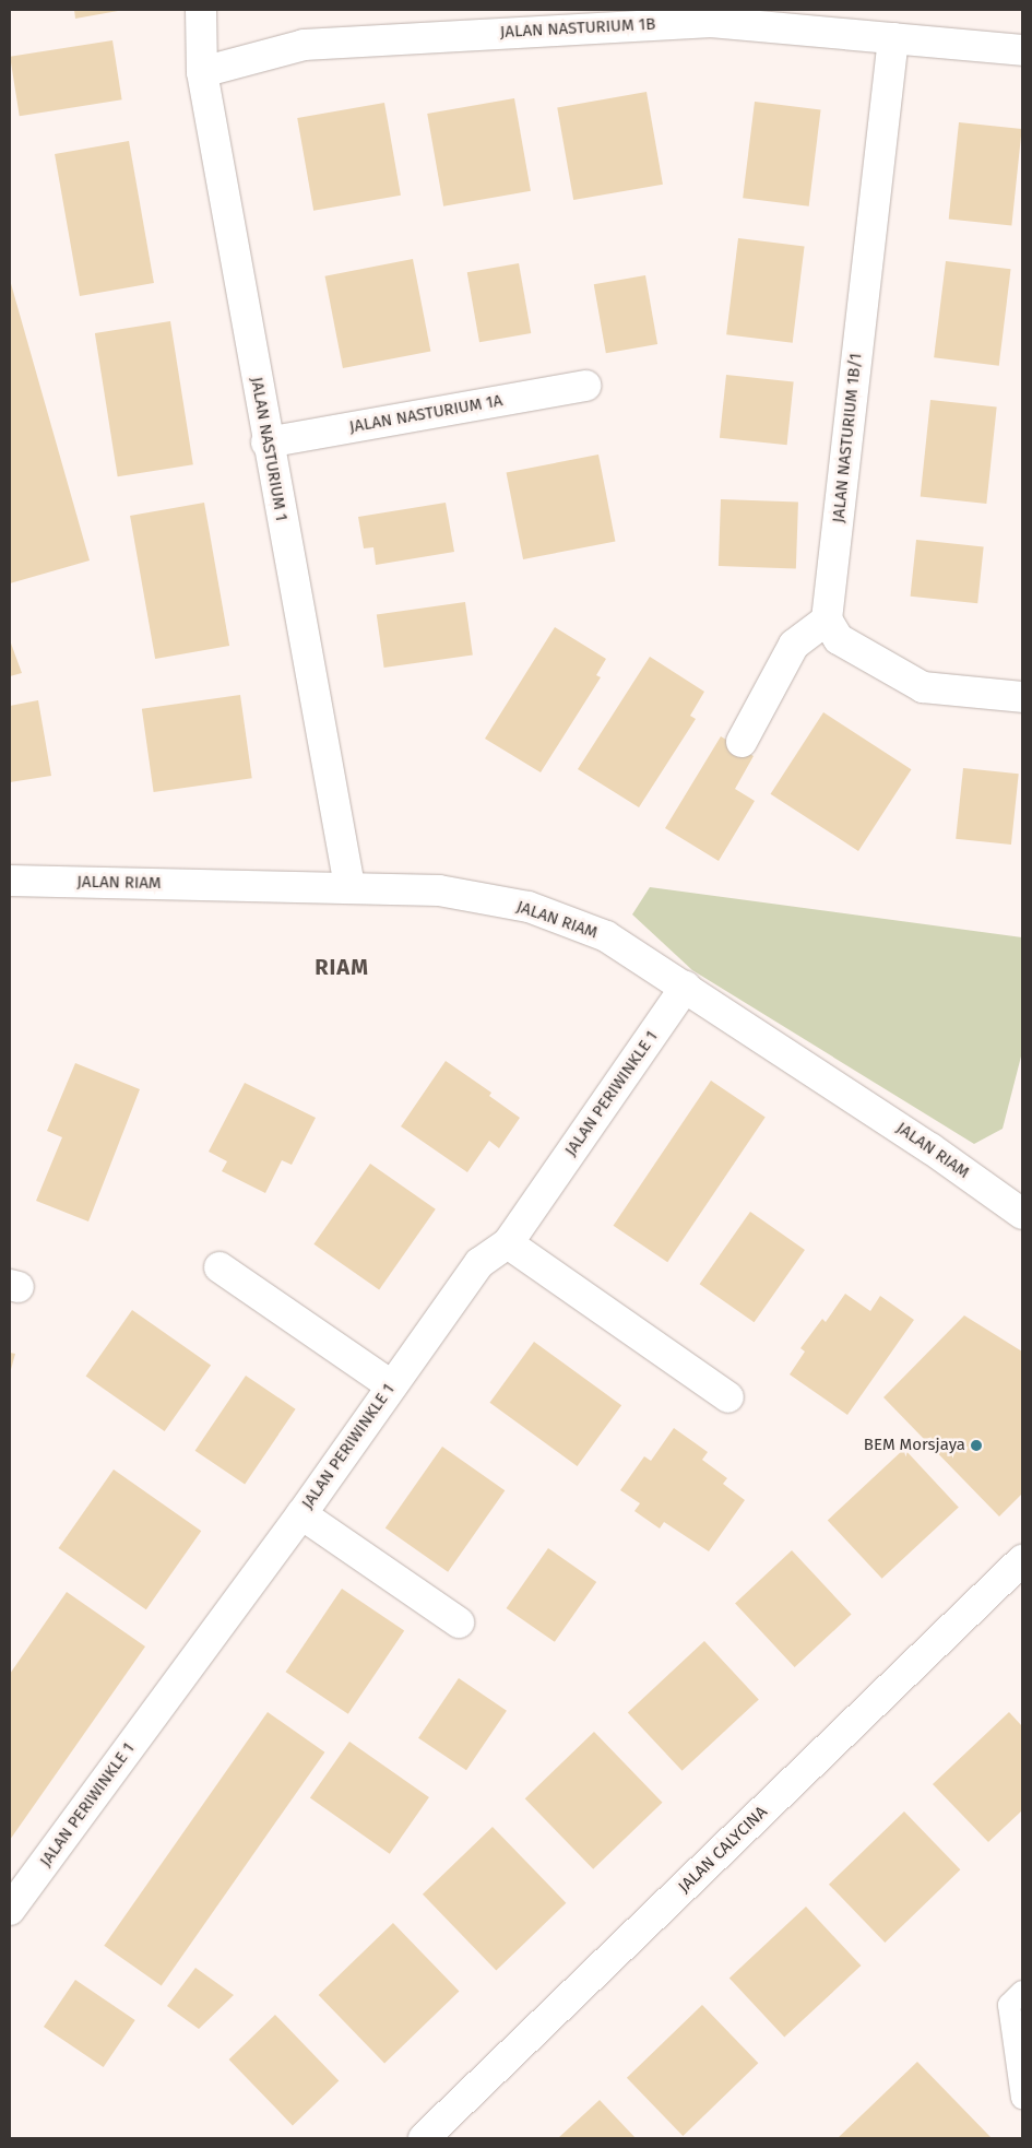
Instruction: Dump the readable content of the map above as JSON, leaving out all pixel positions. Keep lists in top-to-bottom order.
{
  "streets": {
    "street": [
      "JALAN NASTURIUM 1B",
      "JALAN NASTURIUM 1A",
      "JALAN NASTURIUM 1B/1",
      "JALAN NASTURIUM 1",
      "JALAN RIAM",
      "JALAN PERIWINKLE 1",
      "JALAN CALYCINA"
    ]
  },
  "crossings": [
    ["JALAN NASTURIUM 1B", "JALAN NASTURIUM 1B/1"],
    ["JALAN NASTURIUM 1B", "JALAN NASTURIUM 1"],
    ["JALAN NASTURIUM 1A", "JALAN NASTURIUM 1"],
    ["JALAN NASTURIUM 1", "JALAN RIAM"],
    ["JALAN RIAM", "JALAN PERIWINKLE 1"]
  ],
  "districts": ["RIAM"],
  "places": ["BEM Morsjaya"]
}
